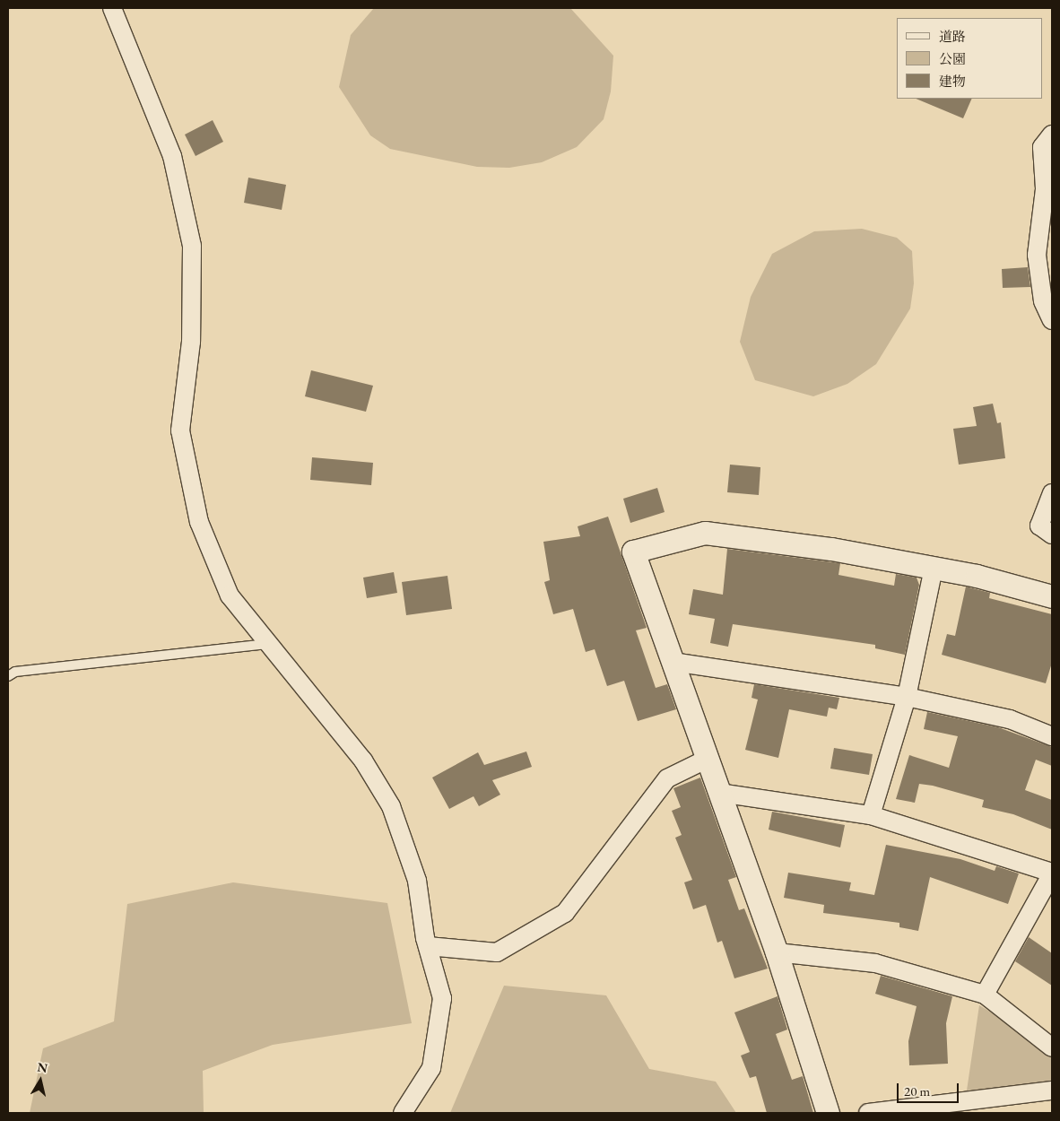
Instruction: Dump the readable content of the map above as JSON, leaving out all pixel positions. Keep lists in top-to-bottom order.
{
  "legend": ["道路", "公園", "建物"],
  "scale_bar": "20 m",
  "north": "top"
}
